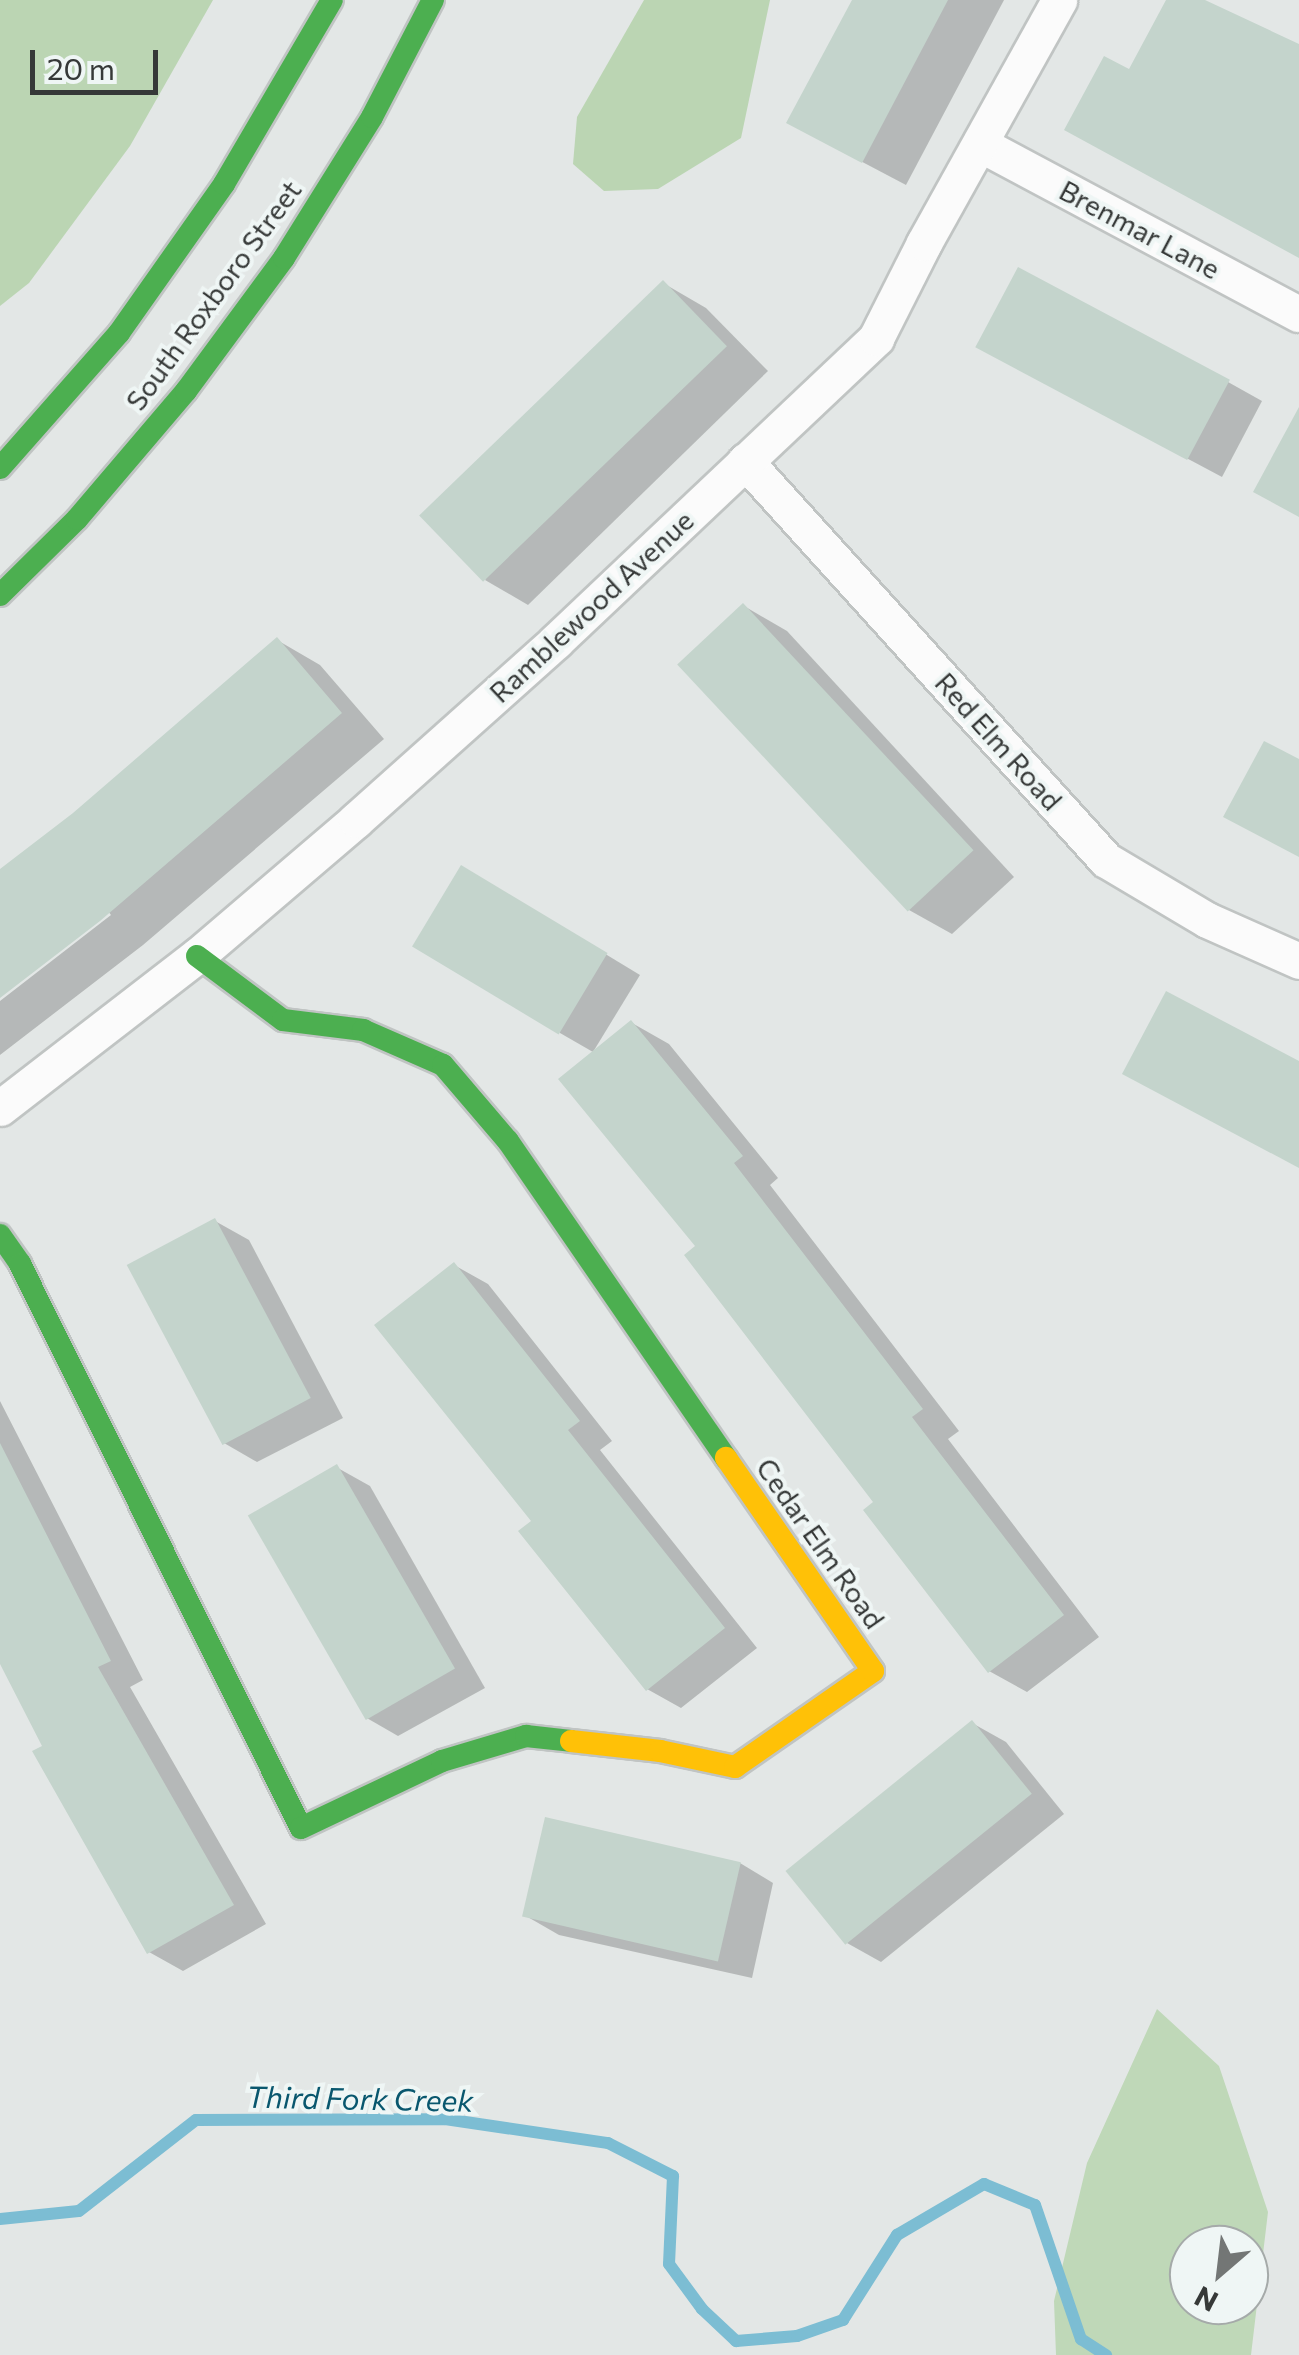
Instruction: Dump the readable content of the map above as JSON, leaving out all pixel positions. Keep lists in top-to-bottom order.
{
  "streets": {
    "street": [
      "Brenmar Lane",
      "South Roxboro Street",
      "Ramblewood Avenue",
      "Red Elm Road",
      "Cedar Elm Road"
    ]
  },
  "crossings": [
    ["Brenmar Lane", "Ramblewood Avenue"],
    ["Ramblewood Avenue", "Red Elm Road"],
    ["Ramblewood Avenue", "Cedar Elm Road"]
  ],
  "water": ["Third Fork Creek"],
  "scale_bar": "20 m",
  "north": "bottom left"
}
